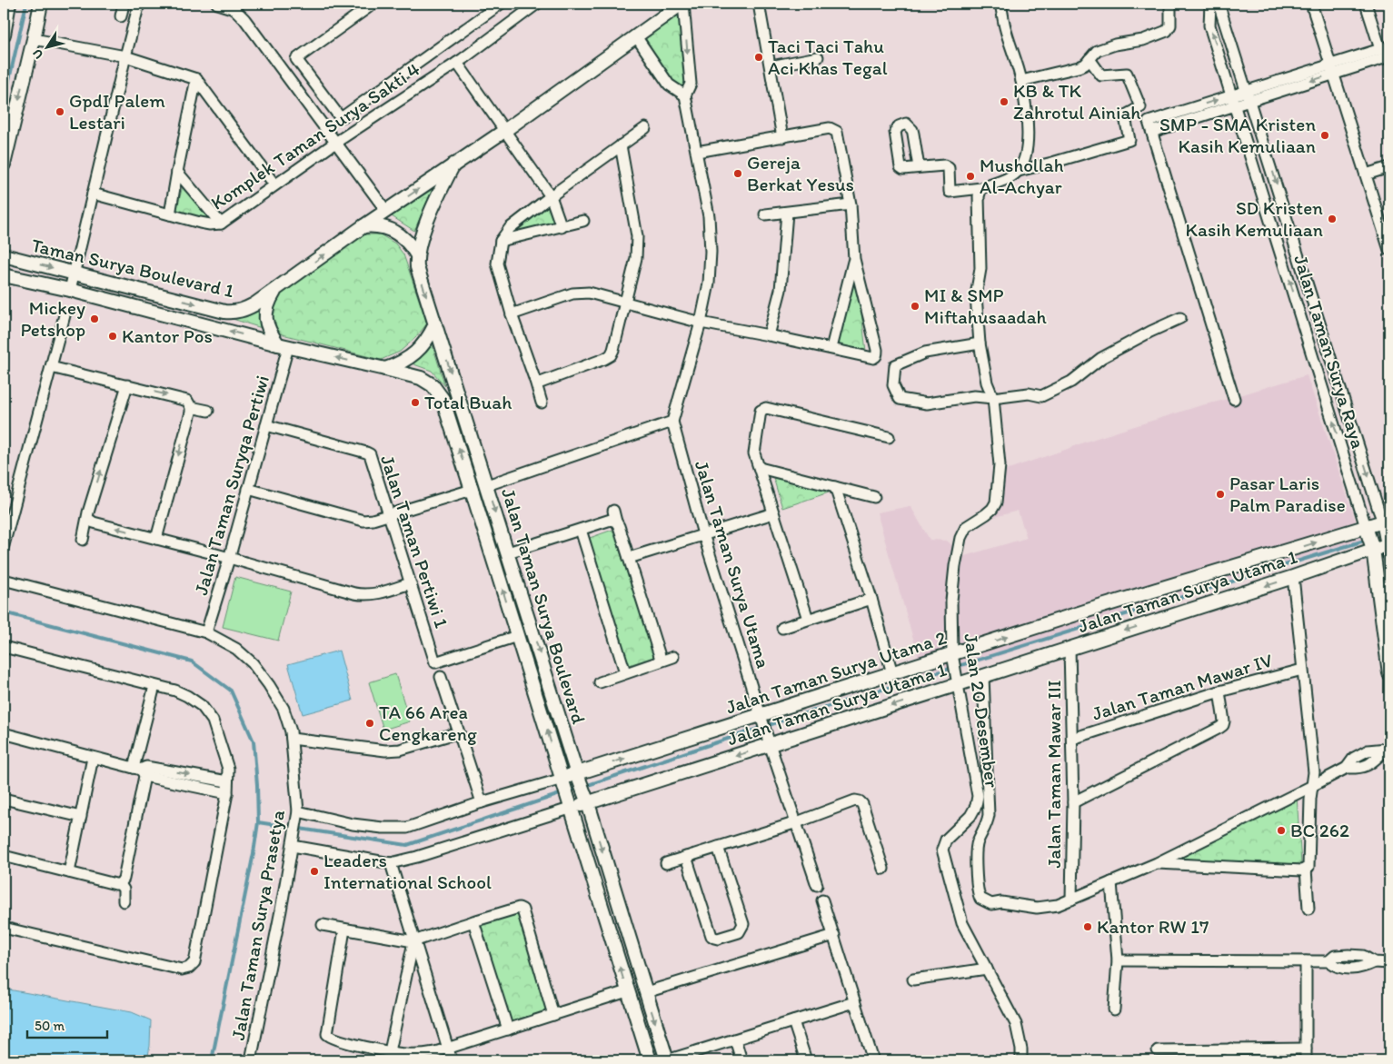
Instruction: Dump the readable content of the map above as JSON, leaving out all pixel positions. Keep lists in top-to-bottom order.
{
  "streets": {
    "street": [
      "Komplek Taman Surya Sakti 4",
      "Taman Surya Boulevard 1",
      "Jalan Taman Surya Raya",
      "Jalan Taman Suryqa Pertiwi",
      "Jalan Taman Pertiwi 1",
      "Jalan Taman Surya Utama",
      "Jalan Taman Surya Utama 1",
      "Jalan Taman Surya Boulevard",
      "Jalan Taman Surya Utama 2",
      "Jalan Taman Mawar IV",
      "Jalan 20 Desember",
      "Jalan Taman Mawar III",
      "Jalan Taman Surya Prasetya"
    ]
  },
  "crossings": [
    ["Taman Surya Boulevard 1", "Jalan Taman Suryqa Pertiwi"],
    ["Taman Surya Boulevard 1", "Jalan Taman Surya Boulevard"],
    ["Jalan Taman Surya Raya", "Jalan Taman Surya Utama 2"],
    ["Jalan Taman Suryqa Pertiwi", "Jalan Taman Pertiwi 1"],
    ["Jalan Taman Suryqa Pertiwi", "Jalan Taman Surya Boulevard"],
    ["Jalan Taman Suryqa Pertiwi", "Jalan Taman Surya Prasetya"],
    ["Jalan Taman Pertiwi 1", "Jalan Taman Surya Boulevard"],
    ["Jalan Taman Surya Utama", "Jalan Taman Surya Utama 1"],
    ["Jalan Taman Surya Utama", "Jalan Taman Surya Utama 2"],
    ["Jalan Taman Surya Utama 1", "Jalan Taman Surya Boulevard"],
    ["Jalan Taman Surya Utama 1", "Jalan 20 Desember"],
    ["Jalan Taman Surya Utama 1", "Jalan Taman Mawar III"],
    ["Jalan Taman Surya Utama 1", "Jalan Taman Surya Prasetya"],
    ["Jalan Taman Surya Boulevard", "Jalan Taman Surya Utama 2"],
    ["Jalan Taman Surya Utama 2", "Jalan 20 Desember"],
    ["Jalan Taman Surya Utama 2", "Jalan Taman Surya Prasetya"],
    ["Jalan Taman Mawar IV", "Jalan Taman Mawar III"]
  ],
  "places": [
    "Taci Taci Tahu Aci Khas Tegal",
    "KB & TK Zahrotul Ainiah",
    "GpdI Palem Lestari",
    "SMP - SMA Kristen Kasih Kemuliaan",
    "Gereja Berkat Yesus",
    "Mushollah Al-Achyar",
    "SD Kristen Kasih Kemuliaan",
    "MI & SMP Miftahusaadah",
    "Mickey Petshop",
    "Kantor Pos",
    "Total Buah",
    "Pasar Laris Palm Paradise",
    "TA 66 Area Cengkareng",
    "BC 262",
    "Leaders International School",
    "Kantor RW 17"
  ],
  "scale_bar": "50 m",
  "north": "bottom left"
}
